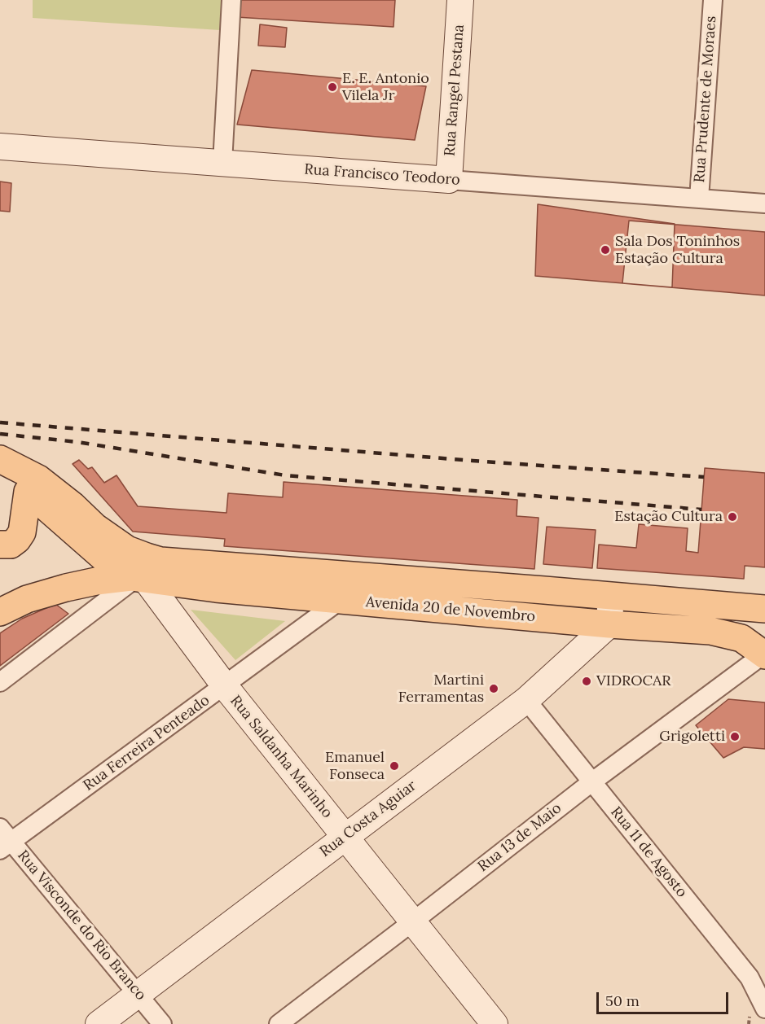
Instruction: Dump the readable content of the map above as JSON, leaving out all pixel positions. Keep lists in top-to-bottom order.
{
  "streets": {
    "main road": ["Avenida 20 de Novembro"],
    "street": [
      "Rua Rangel Pestana",
      "Rua Prudente de Moraes",
      "Rua Francisco Teodoro",
      "Rua Ferreira Penteado",
      "Rua Saldanha Marinho",
      "Rua Costa Aguiar",
      "Rua 13 de Maio",
      "Rua 11 de Agosto",
      "Rua Visconde do Rio Branco"
    ]
  },
  "crossings": [
    ["Rua Rangel Pestana", "Rua Francisco Teodoro"],
    ["Rua Prudente de Moraes", "Rua Francisco Teodoro"],
    ["Avenida 20 de Novembro", "Rua Ferreira Penteado"],
    ["Avenida 20 de Novembro", "Rua Saldanha Marinho"],
    ["Avenida 20 de Novembro", "Rua Costa Aguiar"],
    ["Avenida 20 de Novembro", "Rua 13 de Maio"],
    ["Rua Ferreira Penteado", "Rua Saldanha Marinho"],
    ["Rua Ferreira Penteado", "Rua Visconde do Rio Branco"],
    ["Rua Saldanha Marinho", "Rua Costa Aguiar"],
    ["Rua Saldanha Marinho", "Rua 13 de Maio"],
    ["Rua Costa Aguiar", "Rua 11 de Agosto"],
    ["Rua Costa Aguiar", "Rua Visconde do Rio Branco"],
    ["Rua 13 de Maio", "Rua 11 de Agosto"]
  ],
  "places": [
    "E. E. Antonio Vilela Jr",
    "Sala Dos Toninhos Estação Cultura",
    "Estação Cultura",
    "VIDROCAR",
    "Martini Ferramentas",
    "Grigoletti",
    "Emanuel Fonseca"
  ],
  "scale_bar": "50 m"
}
